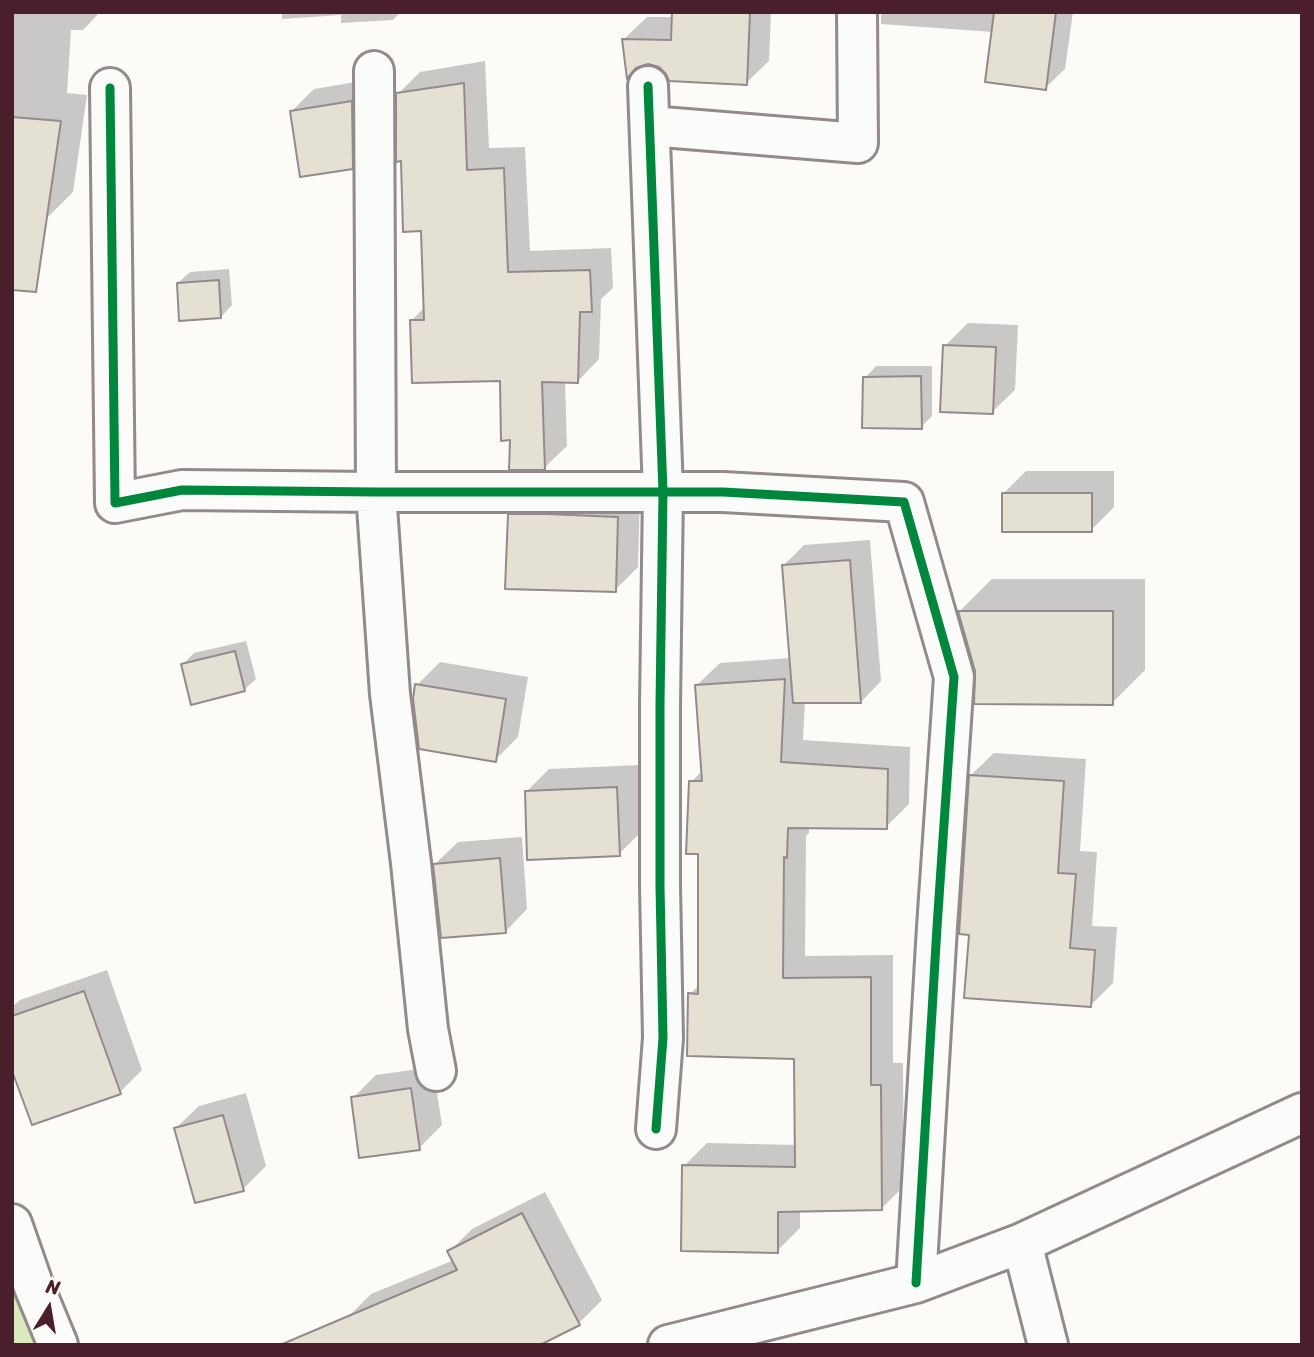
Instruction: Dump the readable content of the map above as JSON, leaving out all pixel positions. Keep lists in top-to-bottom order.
{
  "north": "top"
}
